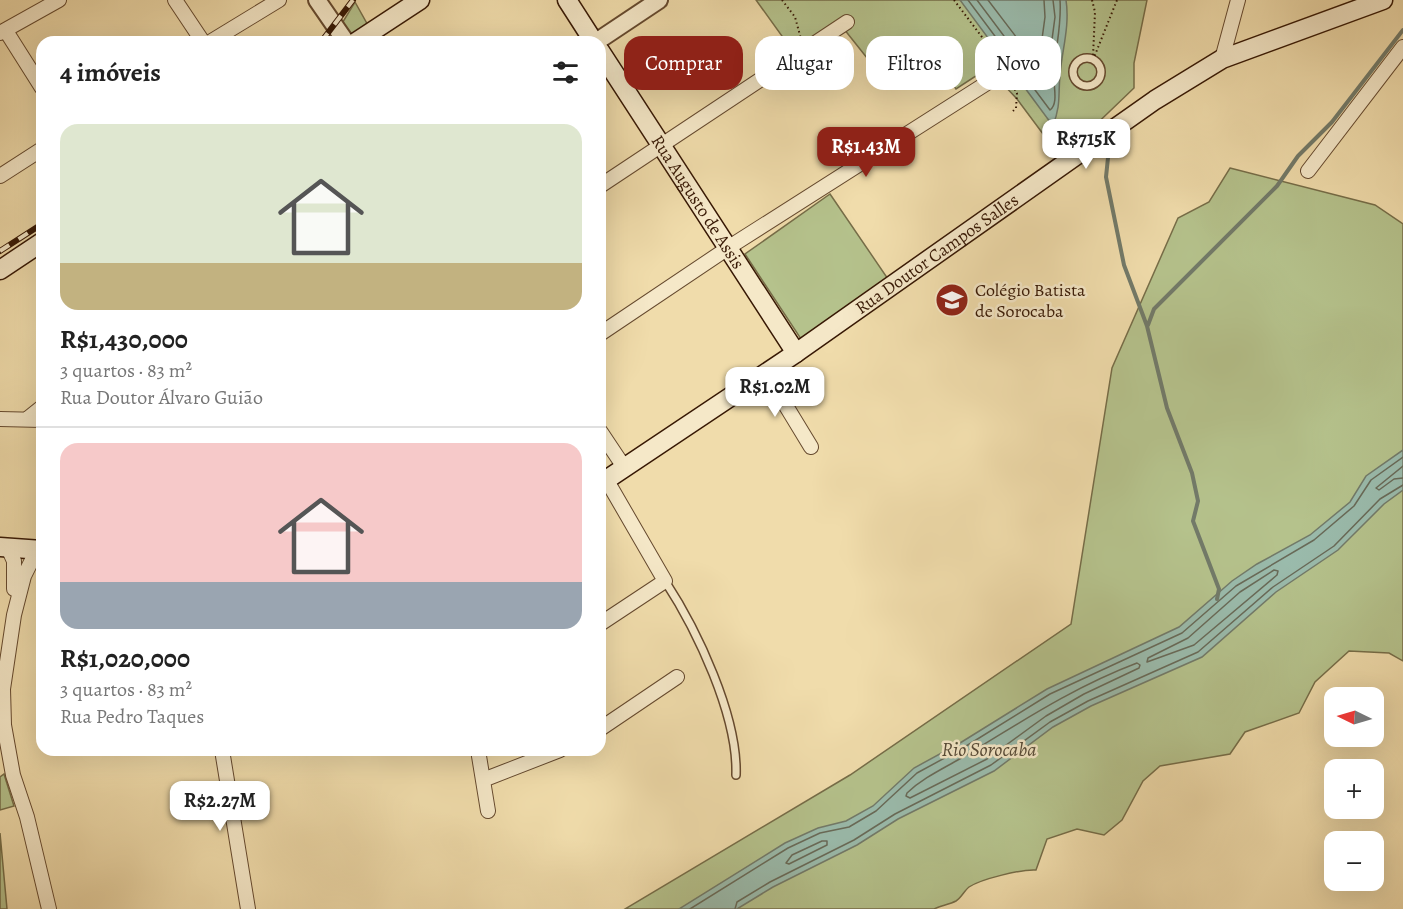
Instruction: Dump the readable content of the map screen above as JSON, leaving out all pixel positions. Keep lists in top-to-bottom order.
{
  "streets": {
    "main road": ["Rua Augusto de Assis", "Rua Doutor Campos Salles"]
  },
  "crossings": [
    ["Rua Augusto de Assis", "Rua Doutor Campos Salles"]
  ],
  "water": ["Rio Sorocaba"],
  "places": {
    "school or university": ["Colégio Batista de Sorocaba"]
  },
  "north": "left",
  "page": {
    "chip": [
      "Comprar",
      "Alugar",
      "Filtros",
      "Novo"
    ],
    "heading": "4 imóveis",
    "list": [
      {
        "name": "R$1,430,000",
        "note": "3 quartos · 83 m² · Rua Doutor Álvaro Guião"
      },
      {
        "name": "R$1,020,000",
        "note": "3 quartos · 83 m² · Rua Pedro Taques"
      }
    ],
    "price": [
      "R$715K",
      "R$1.43M",
      "R$1.02M",
      "R$2.27M"
    ],
    "map_buttons": ["+", "−"]
  }
}
